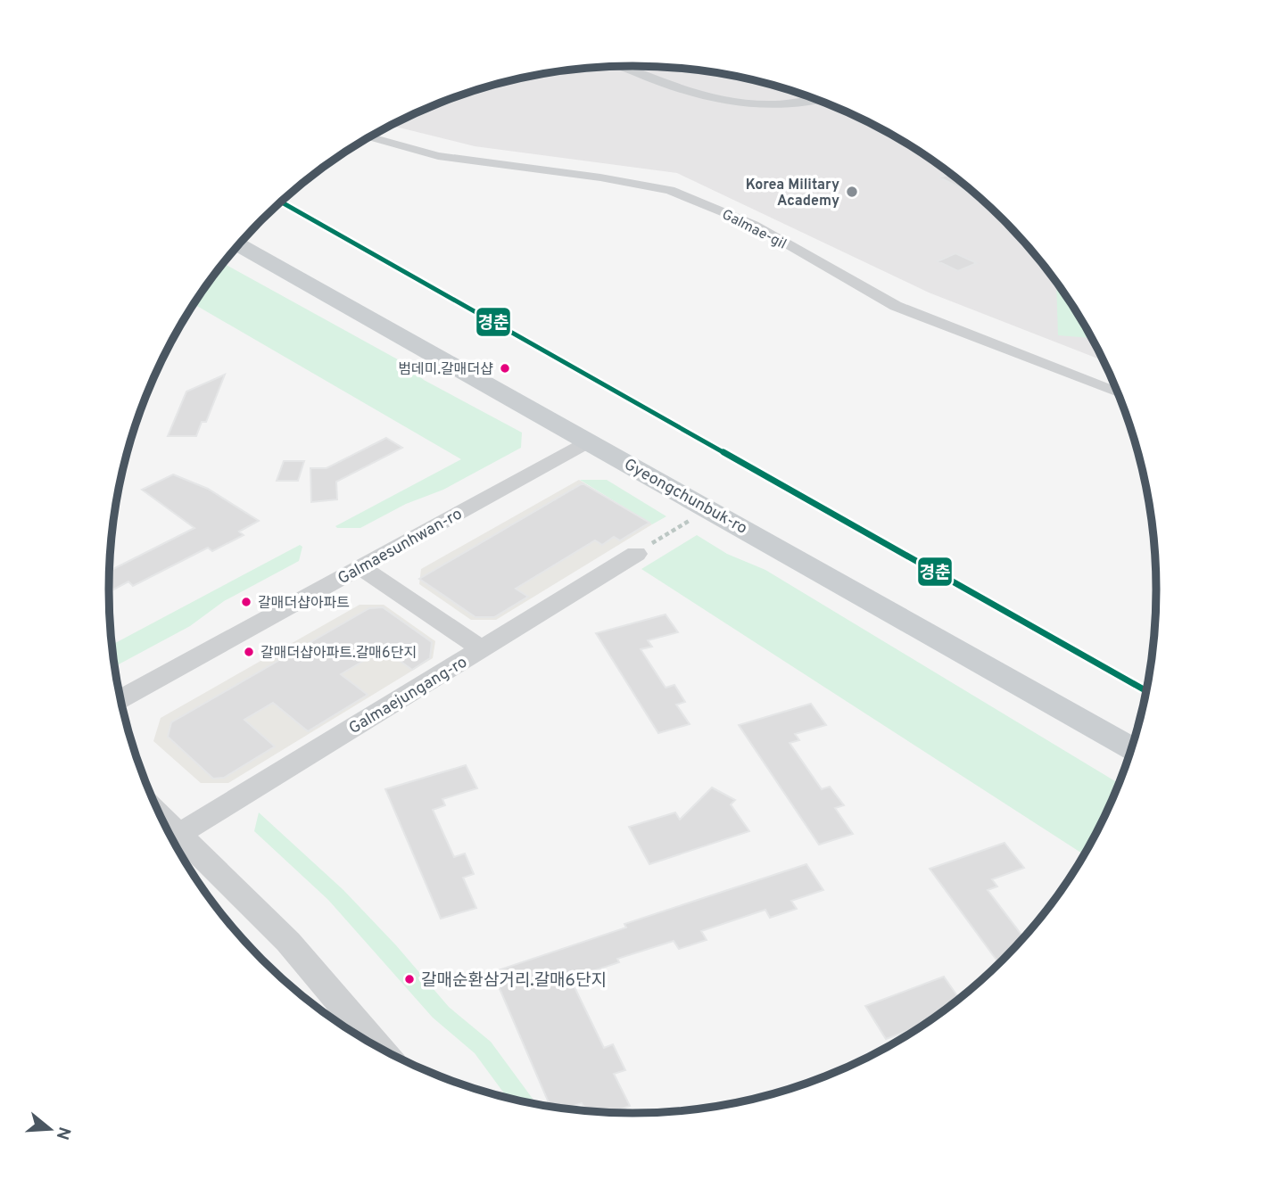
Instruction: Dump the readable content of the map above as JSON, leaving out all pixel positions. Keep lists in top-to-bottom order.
{
  "streets": {
    "main road": ["Gyeongchunbuk-ro"],
    "street": ["Galmae-gil", "Galmaesunhwan-ro", "Galmaejungang-ro"]
  },
  "crossings": [
    ["Gyeongchunbuk-ro", "Galmaesunhwan-ro"]
  ],
  "places": [
    "Korea Military Academy",
    "범데미.갈매더샵",
    "갈매더샵아파트",
    "갈매더샵아파트.갈매6단지",
    "갈매순환삼거리.갈매6단지"
  ],
  "lines": ["transit line 경춘"],
  "north": "right"
}
